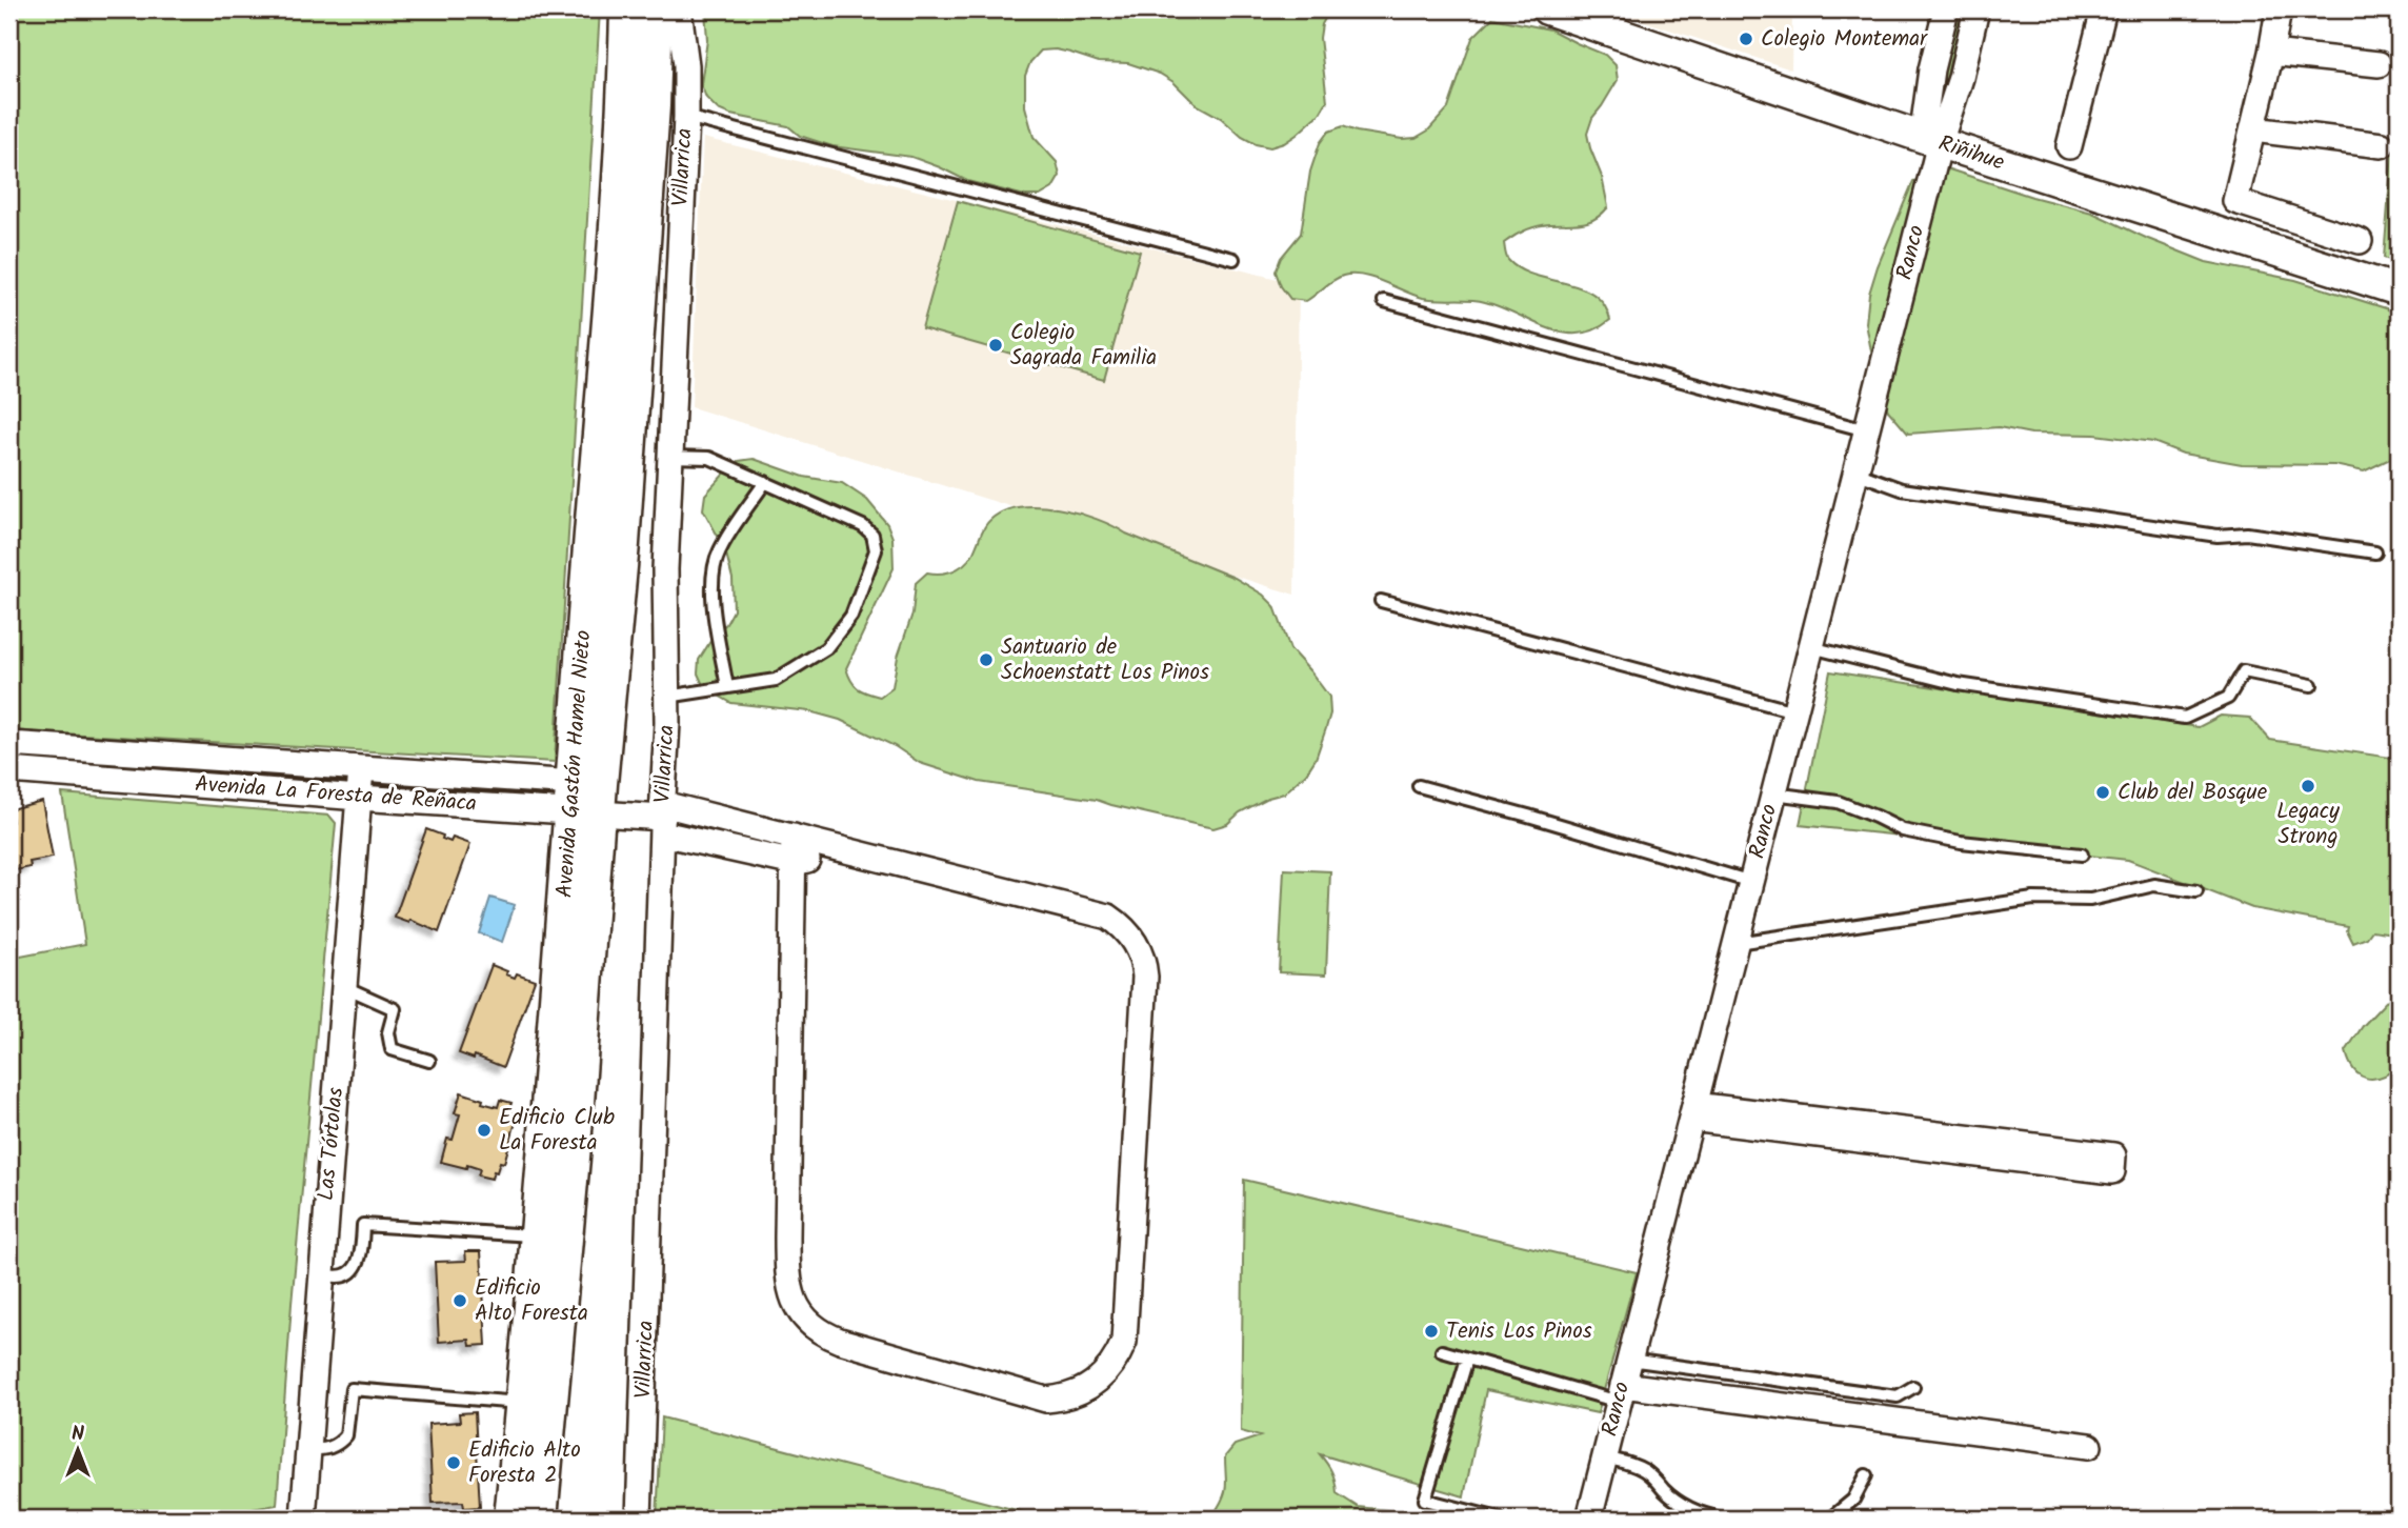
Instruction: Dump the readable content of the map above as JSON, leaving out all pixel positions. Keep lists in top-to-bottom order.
{
  "streets": {
    "main road": ["Avenida Gastón Hamel Nieto"],
    "street": [
      "Riñihue",
      "Villarrica",
      "Ranco",
      "Avenida La Foresta de Reñaca",
      "Las Tórtolas"
    ]
  },
  "crossings": [
    ["Riñihue", "Ranco"],
    ["Villarrica", "Avenida La Foresta de Reñaca"],
    ["Avenida Gastón Hamel Nieto", "Avenida La Foresta de Reñaca"],
    ["Avenida La Foresta de Reñaca", "Las Tórtolas"]
  ],
  "places": [
    "Colegio Montemar",
    "Colegio Sagrada Familia",
    "Santuario de Schoenstatt Los Pinos",
    "Legacy Strong",
    "Club del Bosque",
    "Edificio Club La Foresta",
    "Edificio Alto Foresta",
    "Tenis Los Pinos",
    "Edificio Alto Foresta 2"
  ],
  "north": "top"
}
